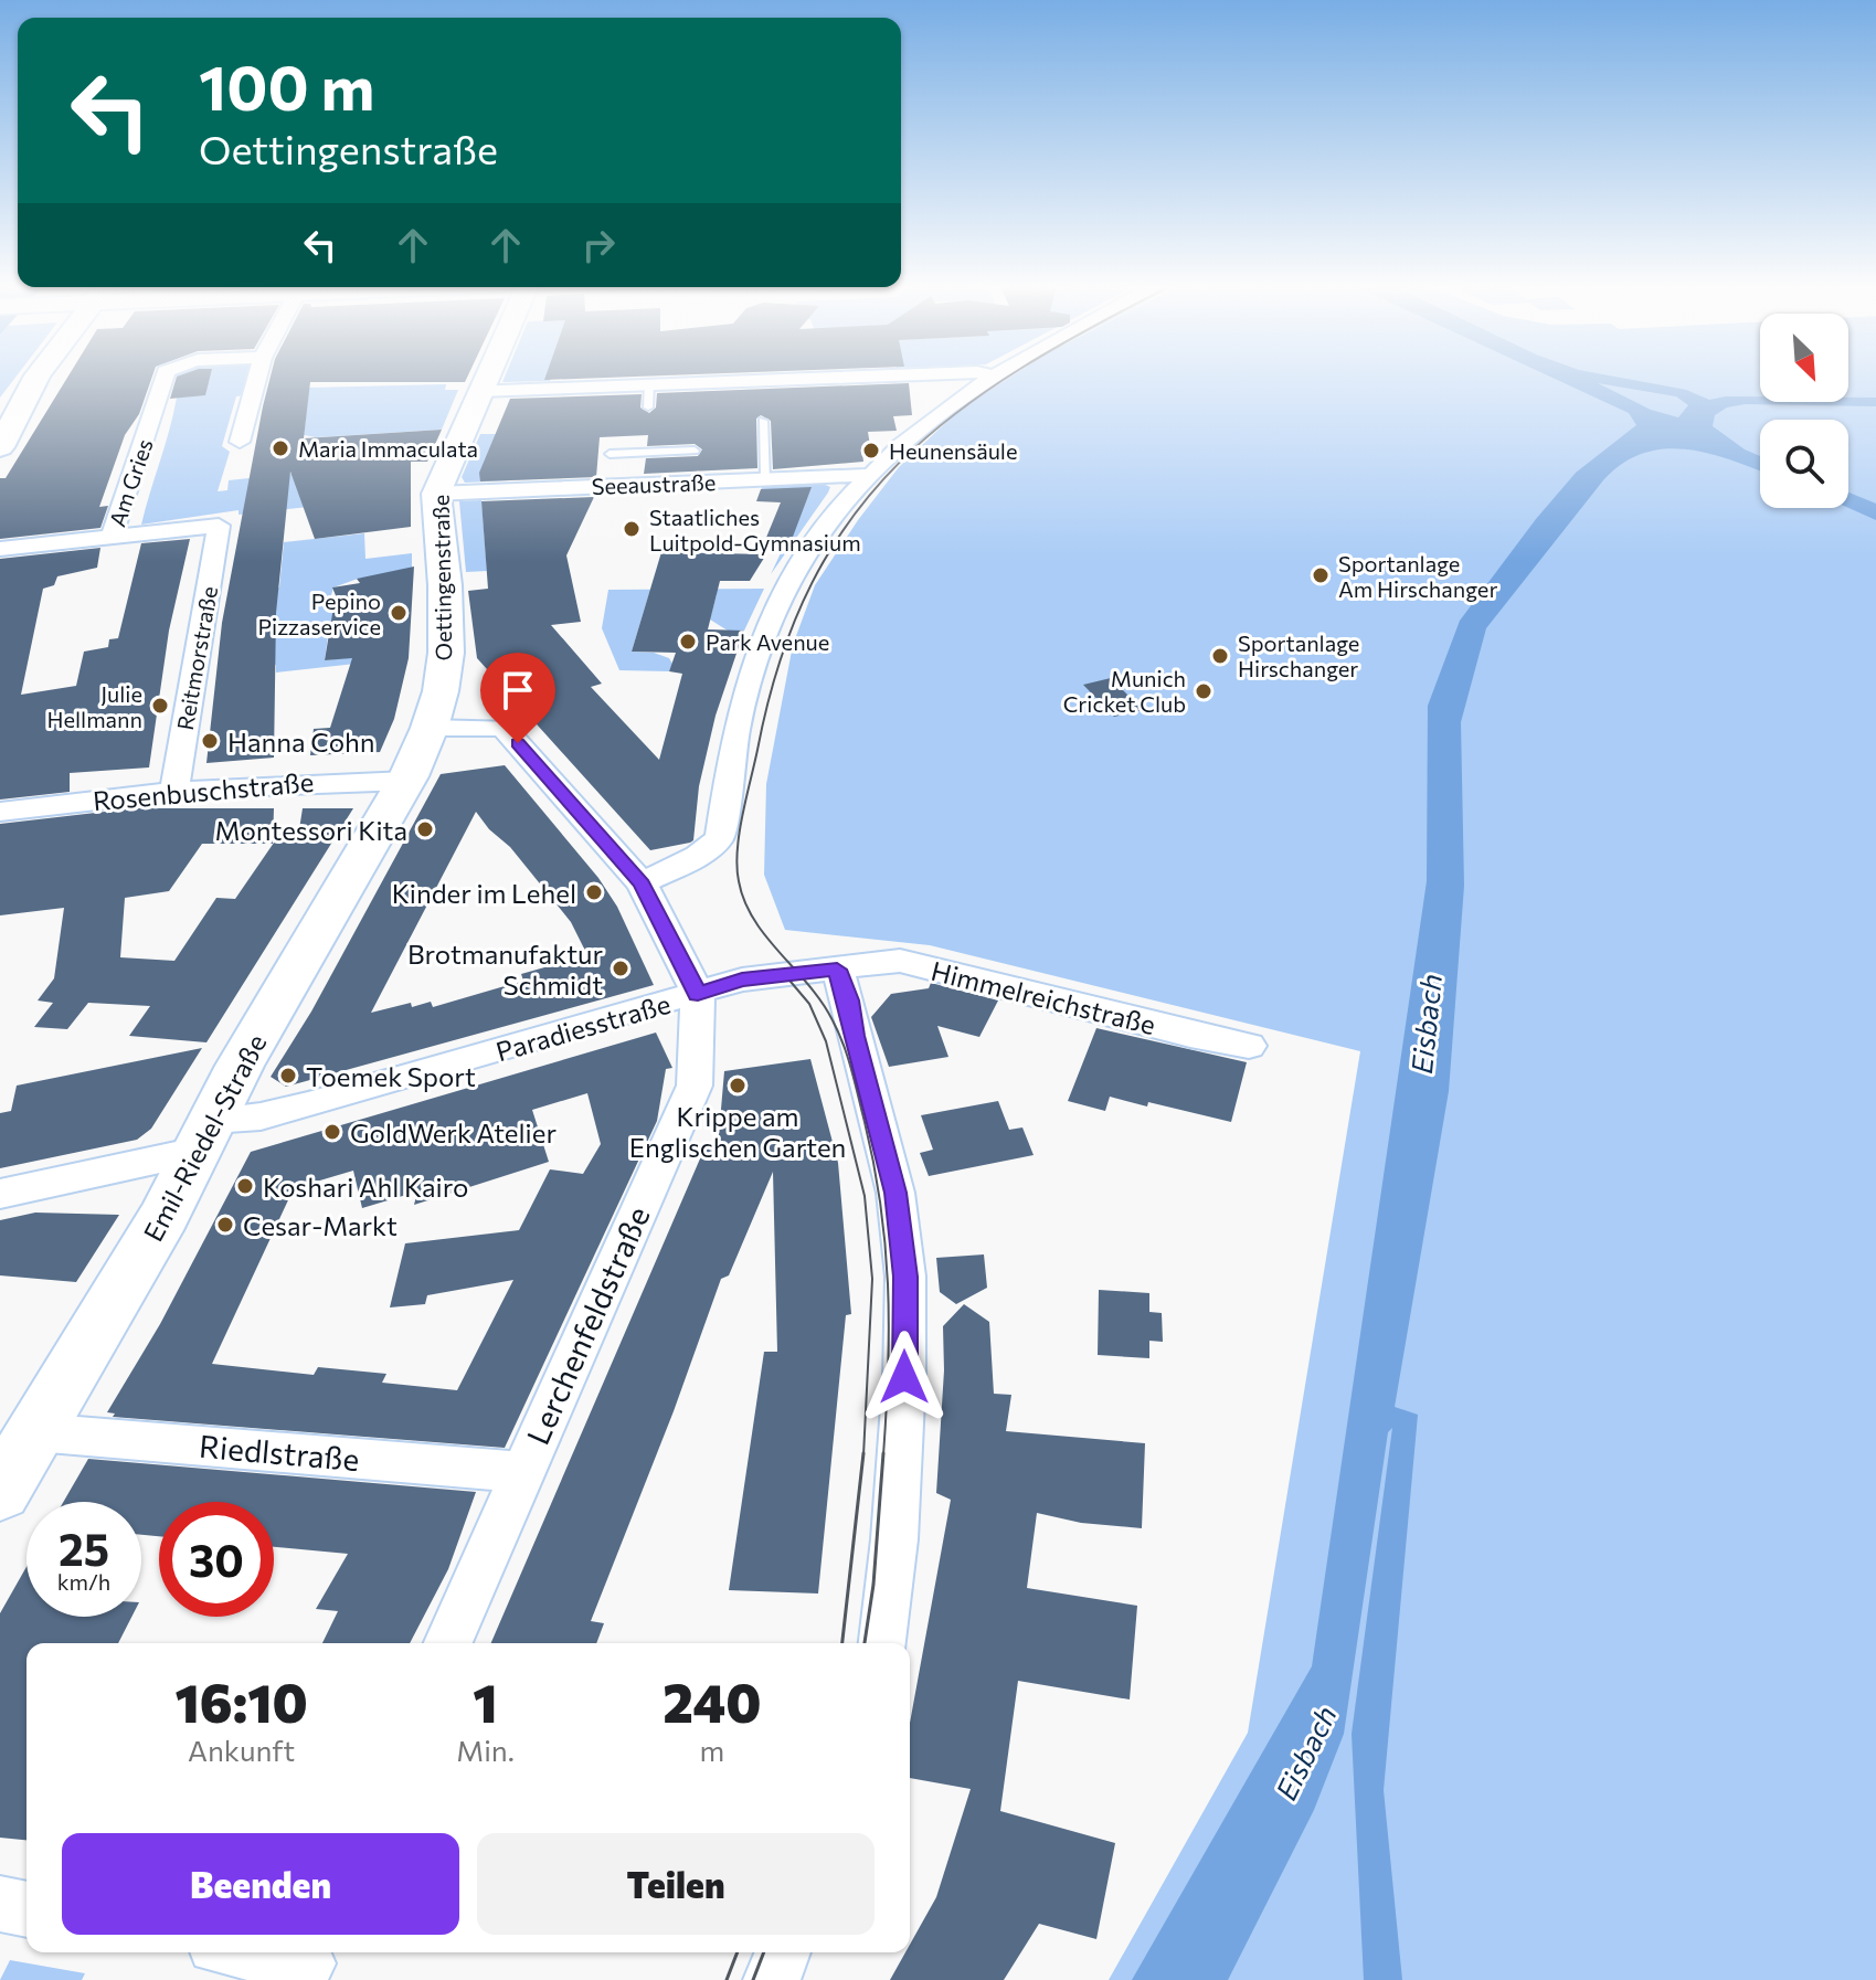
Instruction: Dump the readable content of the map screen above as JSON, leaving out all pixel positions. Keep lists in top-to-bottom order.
{
  "streets": {
    "main road": ["Oettingenstraße", "Emil-Riedel-Straße"],
    "street": [
      "Am Gries",
      "Seeaustraße",
      "Reitmorstraße",
      "Rosenbuschstraße",
      "Himmelreichstraße",
      "Paradiesstraße",
      "Lerchenfeldstraße",
      "Riedlstraße"
    ]
  },
  "crossings": [
    ["Am Gries", "Reitmorstraße"],
    ["Seeaustraße", "Oettingenstraße"],
    ["Oettingenstraße", "Rosenbuschstraße"],
    ["Oettingenstraße", "Emil-Riedel-Straße"],
    ["Reitmorstraße", "Rosenbuschstraße"],
    ["Rosenbuschstraße", "Emil-Riedel-Straße"],
    ["Paradiesstraße", "Emil-Riedel-Straße"],
    ["Paradiesstraße", "Lerchenfeldstraße"],
    ["Emil-Riedel-Straße", "Riedlstraße"],
    ["Lerchenfeldstraße", "Riedlstraße"]
  ],
  "water": ["Eisbach"],
  "places": [
    "Maria Immaculata",
    "Heunensäule",
    "Staatliches Luitpold-Gymnasium",
    "Sportanlage Am Hirschanger",
    "Pepino Pizzaservice",
    "Park Avenue",
    "Sportanlage Hirschanger",
    "Munich Cricket Club",
    "Julie Hellmann",
    "Hanna Cohn",
    "Montessori Kita",
    "Kinder im Lehel",
    "Brotmanufaktur Schmidt",
    "Toemek Sport",
    "Krippe am Englischen Garten",
    "GoldWerk Atelier",
    "Koshari Ahl Kairo",
    "Cesar-Markt"
  ],
  "north": "bottom right",
  "page": {
    "turn": ["100 m", "Oettingenstraße"],
    "speed": "25 km/h",
    "limit": "30",
    "eta": [
      "16:10",
      "Ankunft",
      "1",
      "Min.",
      "240",
      "m"
    ],
    "buttons": ["Beenden", "Teilen"]
  }
}
